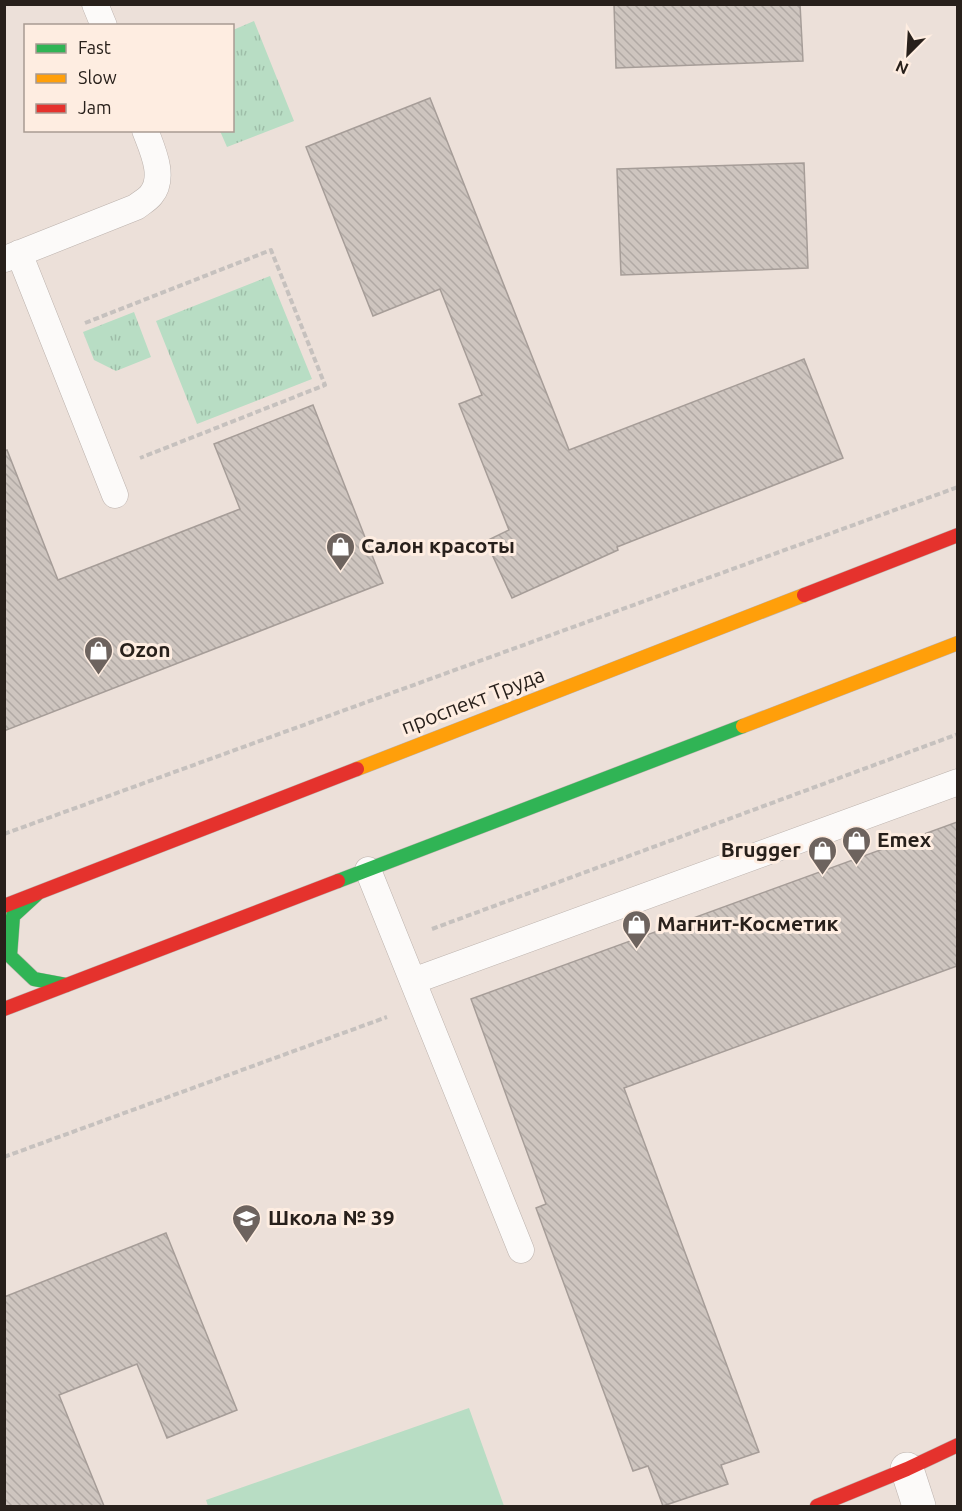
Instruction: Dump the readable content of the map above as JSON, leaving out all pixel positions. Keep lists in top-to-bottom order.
{
  "streets": {
    "main road": ["проспект Труда"]
  },
  "places": {
    "shop": [
      "Салон красоты",
      "Ozon",
      "Emex",
      "Brugger",
      "Магнит-Косметик"
    ],
    "school or university": ["Школа № 39"]
  },
  "legend": ["Fast", "Slow", "Jam"],
  "north": "bottom left"
}
